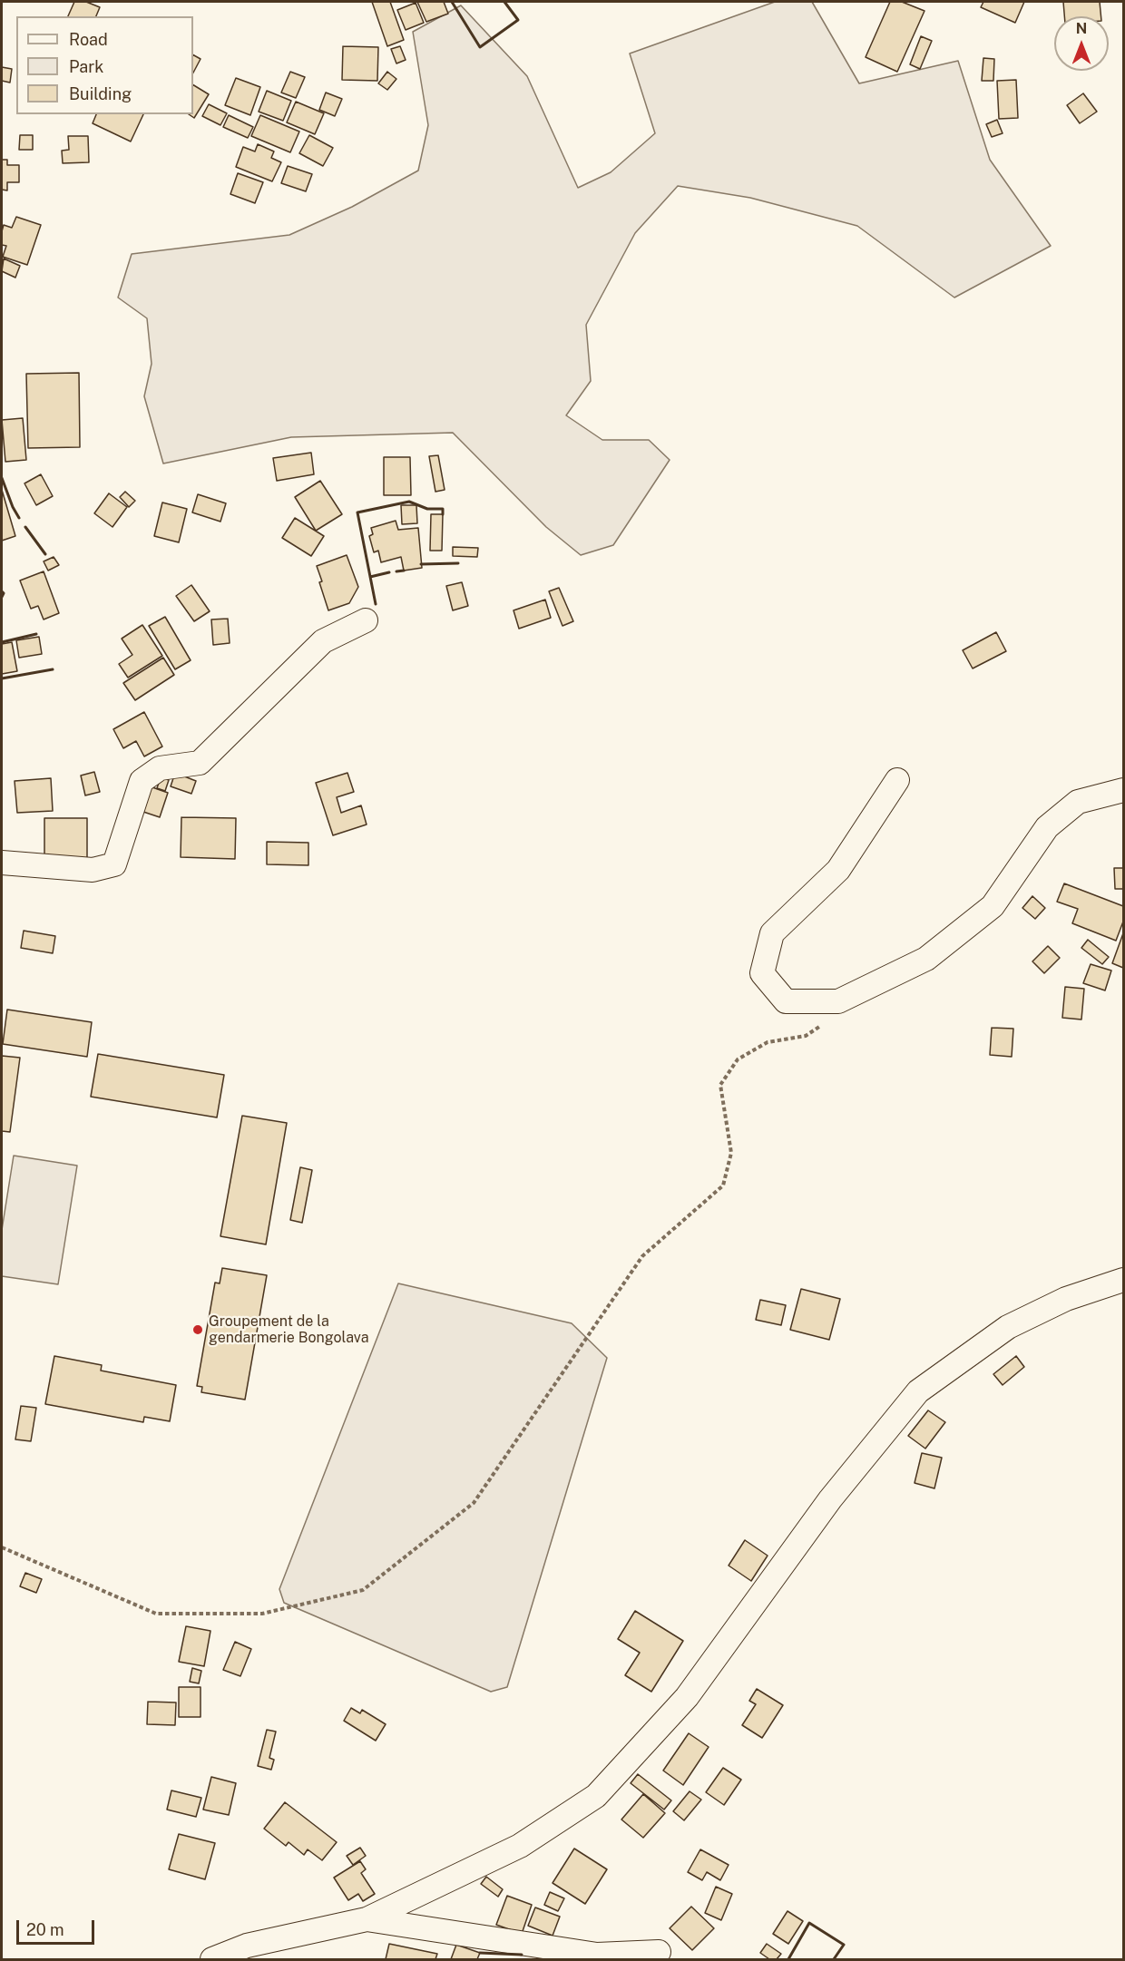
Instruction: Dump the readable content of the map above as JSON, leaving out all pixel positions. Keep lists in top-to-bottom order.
{
  "places": ["Groupement de la gendarmerie Bongolava"],
  "legend": ["Road", "Park", "Building"],
  "scale_bar": "20 m",
  "north": "top"
}
